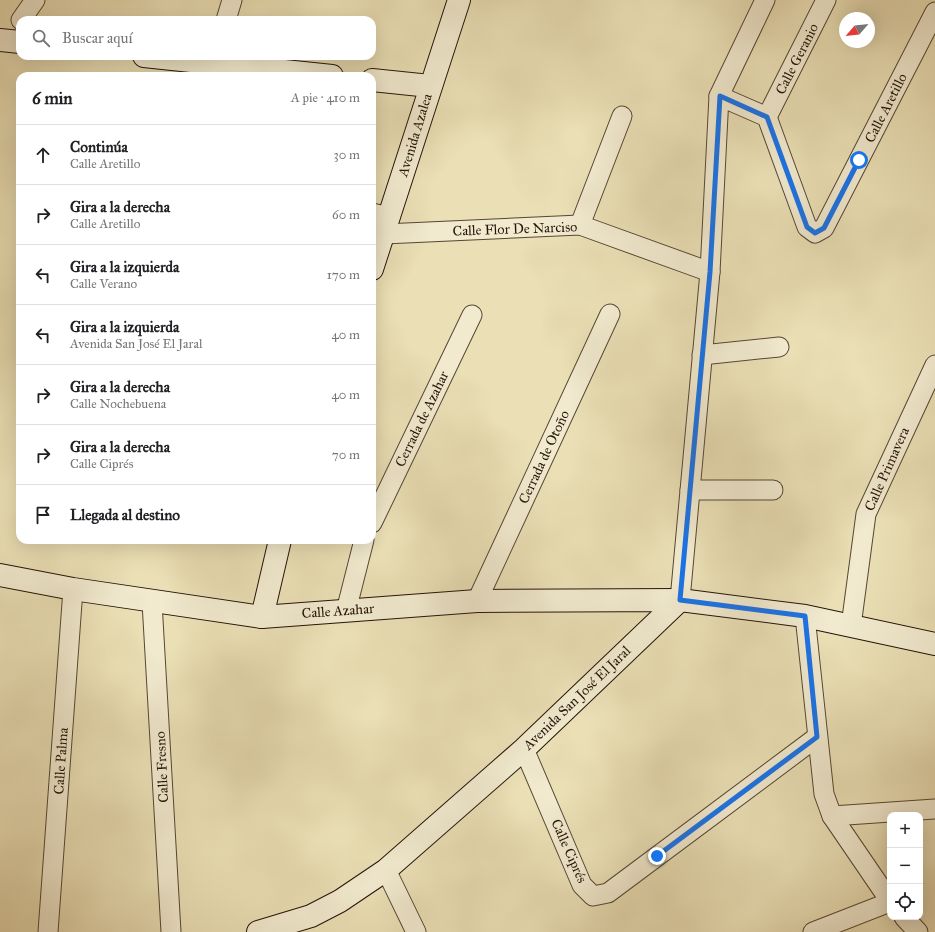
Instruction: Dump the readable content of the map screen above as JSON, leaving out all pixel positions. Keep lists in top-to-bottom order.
{
  "streets": {
    "street": [
      "Calle Geranio",
      "Calle Aretillo",
      "Avenida Azalea",
      "Calle Flor De Narciso",
      "Cerrada de Azahar",
      "Cerrada de Otoño",
      "Calle Primavera",
      "Calle Azahar",
      "Avenida San José El Jaral",
      "Calle Palma",
      "Calle Fresno",
      "Calle Ciprés"
    ]
  },
  "crossings": [
    ["Calle Geranio", "Calle Aretillo"],
    ["Avenida Azalea", "Calle Flor De Narciso"],
    ["Cerrada de Otoño", "Calle Azahar"],
    ["Calle Azahar", "Avenida San José El Jaral"],
    ["Calle Azahar", "Calle Palma"],
    ["Calle Azahar", "Calle Fresno"],
    ["Avenida San José El Jaral", "Calle Ciprés"]
  ],
  "north": "bottom left",
  "page": {
    "search": "Buscar aquí",
    "heading": ["6 min", "A pie · 410 m"],
    "list": [
      ["Continúa", "Calle Aretillo", "30 m"],
      ["Gira a la derecha", "Calle Aretillo", "60 m"],
      ["Gira a la izquierda", "Calle Verano", "170 m"],
      ["Gira a la izquierda", "Avenida San José El Jaral", "40 m"],
      ["Gira a la derecha", "Calle Nochebuena", "40 m"],
      ["Gira a la derecha", "Calle Ciprés", "70 m"],
      "Llegada al destino"
    ],
    "map_buttons": ["+", "−"]
  }
}
